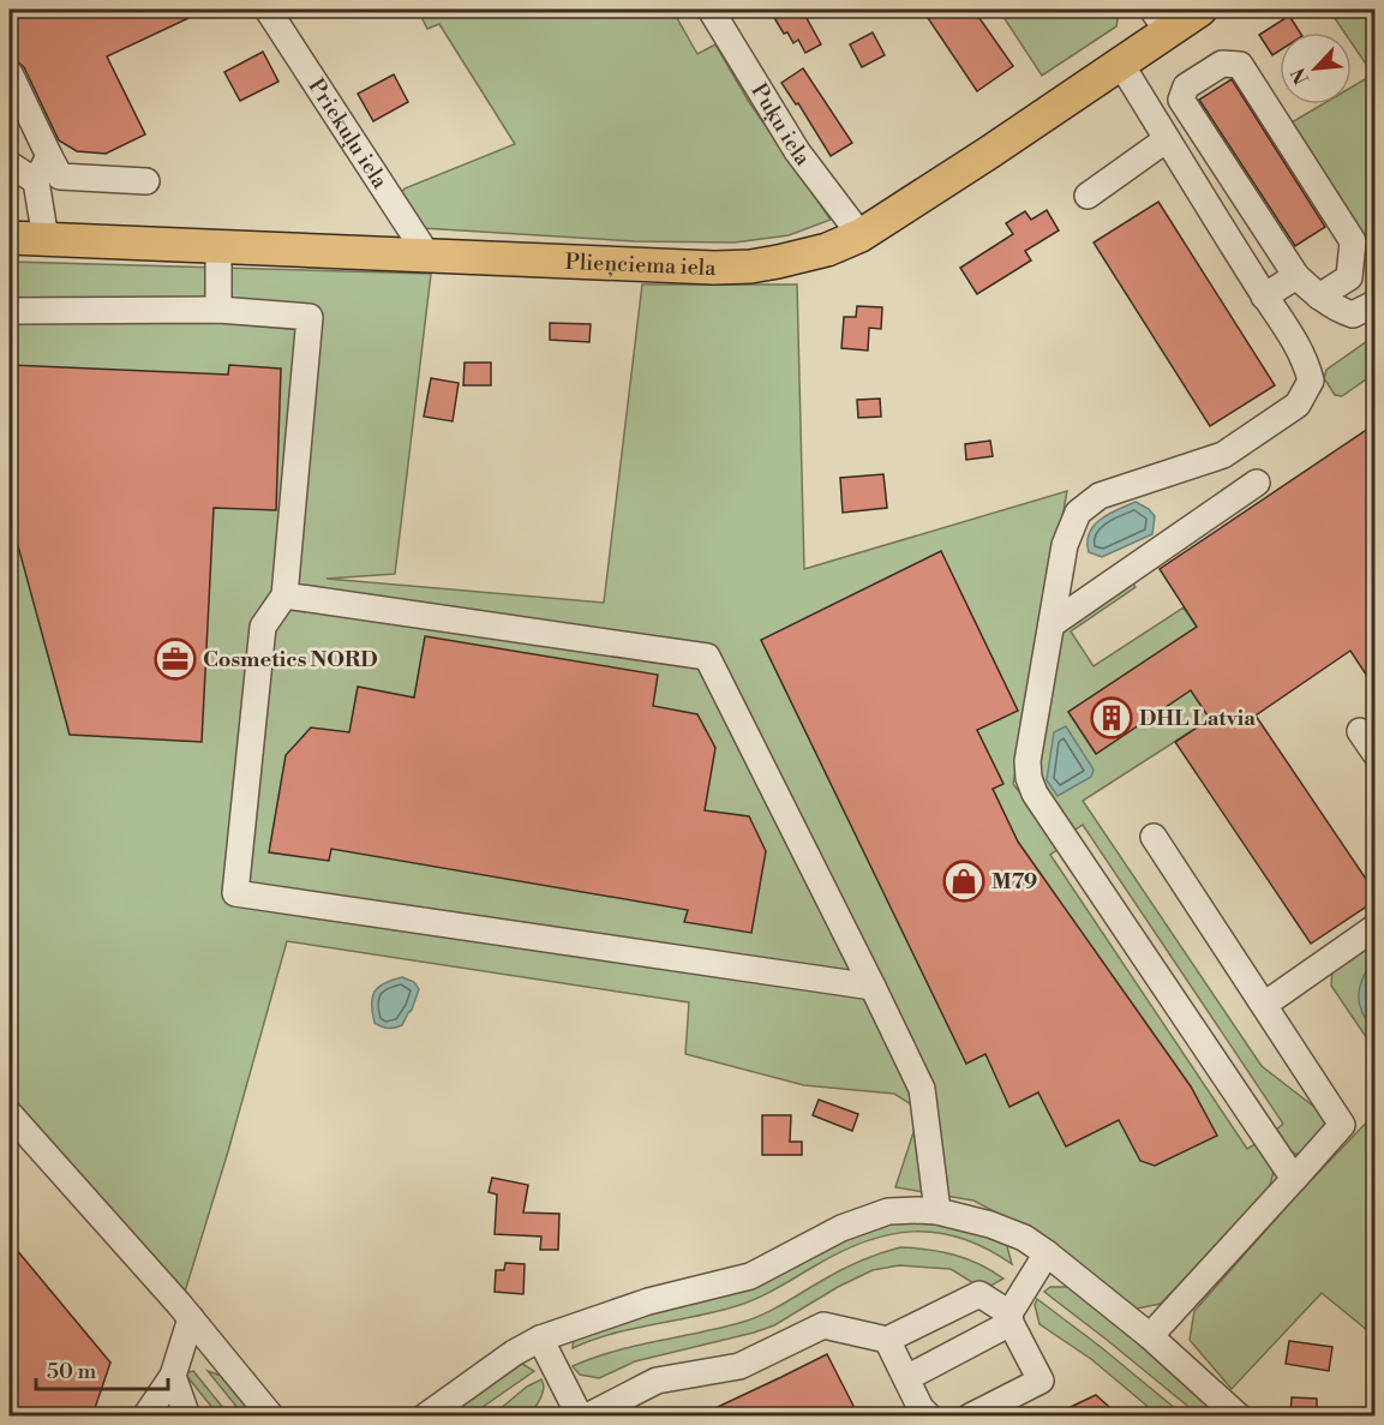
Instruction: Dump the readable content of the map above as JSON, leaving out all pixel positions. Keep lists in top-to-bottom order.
{
  "streets": {
    "main road": ["Plieņciema iela"],
    "street": ["Puķu iela", "Priekuļu iela"]
  },
  "crossings": [
    ["Puķu iela", "Plieņciema iela"],
    ["Priekuļu iela", "Plieņciema iela"]
  ],
  "places": {
    "office": ["Cosmetics NORD"],
    "building": ["DHL Latvia"],
    "shop": ["M79"]
  },
  "scale_bar": "50 m",
  "north": "bottom left"
}
